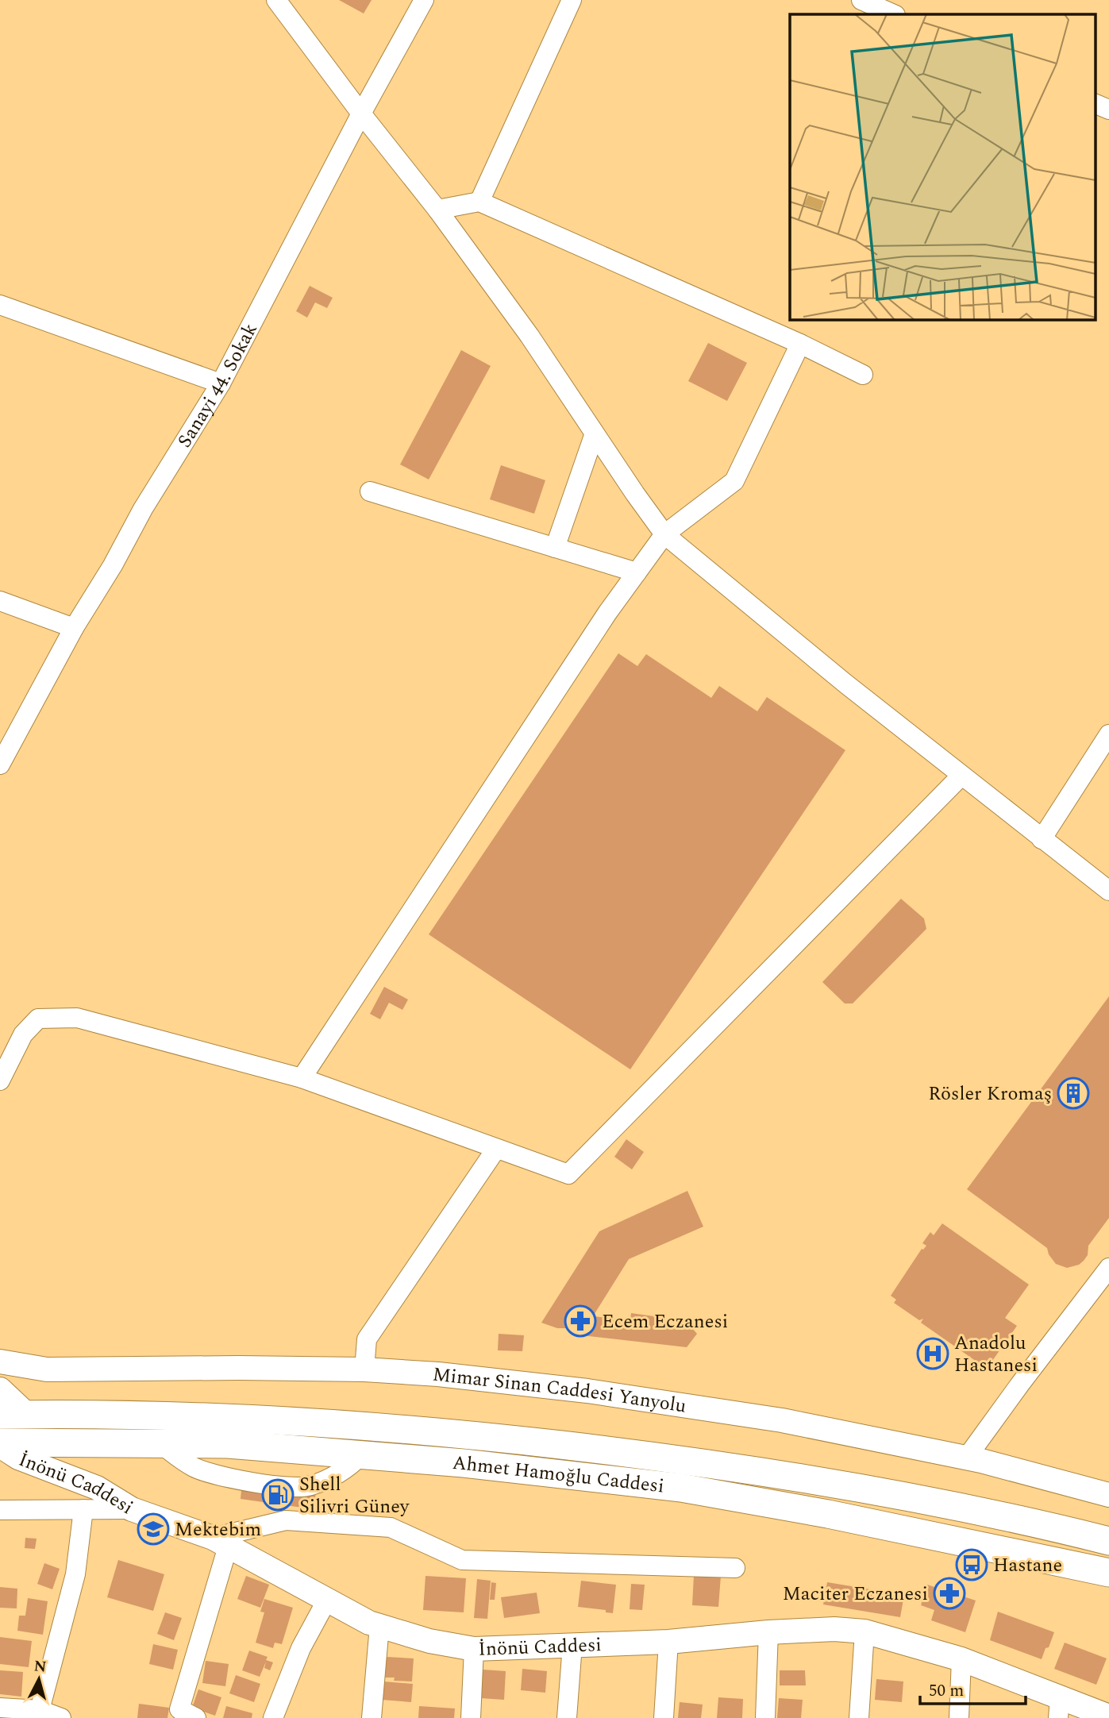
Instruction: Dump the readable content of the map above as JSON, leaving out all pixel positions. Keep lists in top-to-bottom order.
{
  "streets": {
    "highway": ["Ahmet Hamoğlu Caddesi"],
    "main road": ["Mimar Sinan Caddesi Yanyolu", "İnönü Caddesi"],
    "street": ["Sanayi 44. Sokak"]
  },
  "crossings": [
    ["Ahmet Hamoğlu Caddesi", "İnönü Caddesi"]
  ],
  "places": {
    "building": ["Rösler Kromaş"],
    "pharmacy": ["Ecem Eczanesi", "Maciter Eczanesi"],
    "hospital": ["Anadolu Hastanesi"],
    "fuel station": ["Shell Silivri Güney"],
    "school or university": ["Mektebim"],
    "bus stop": ["Hastane"]
  },
  "scale_bar": "50 m",
  "north": "top"
}
